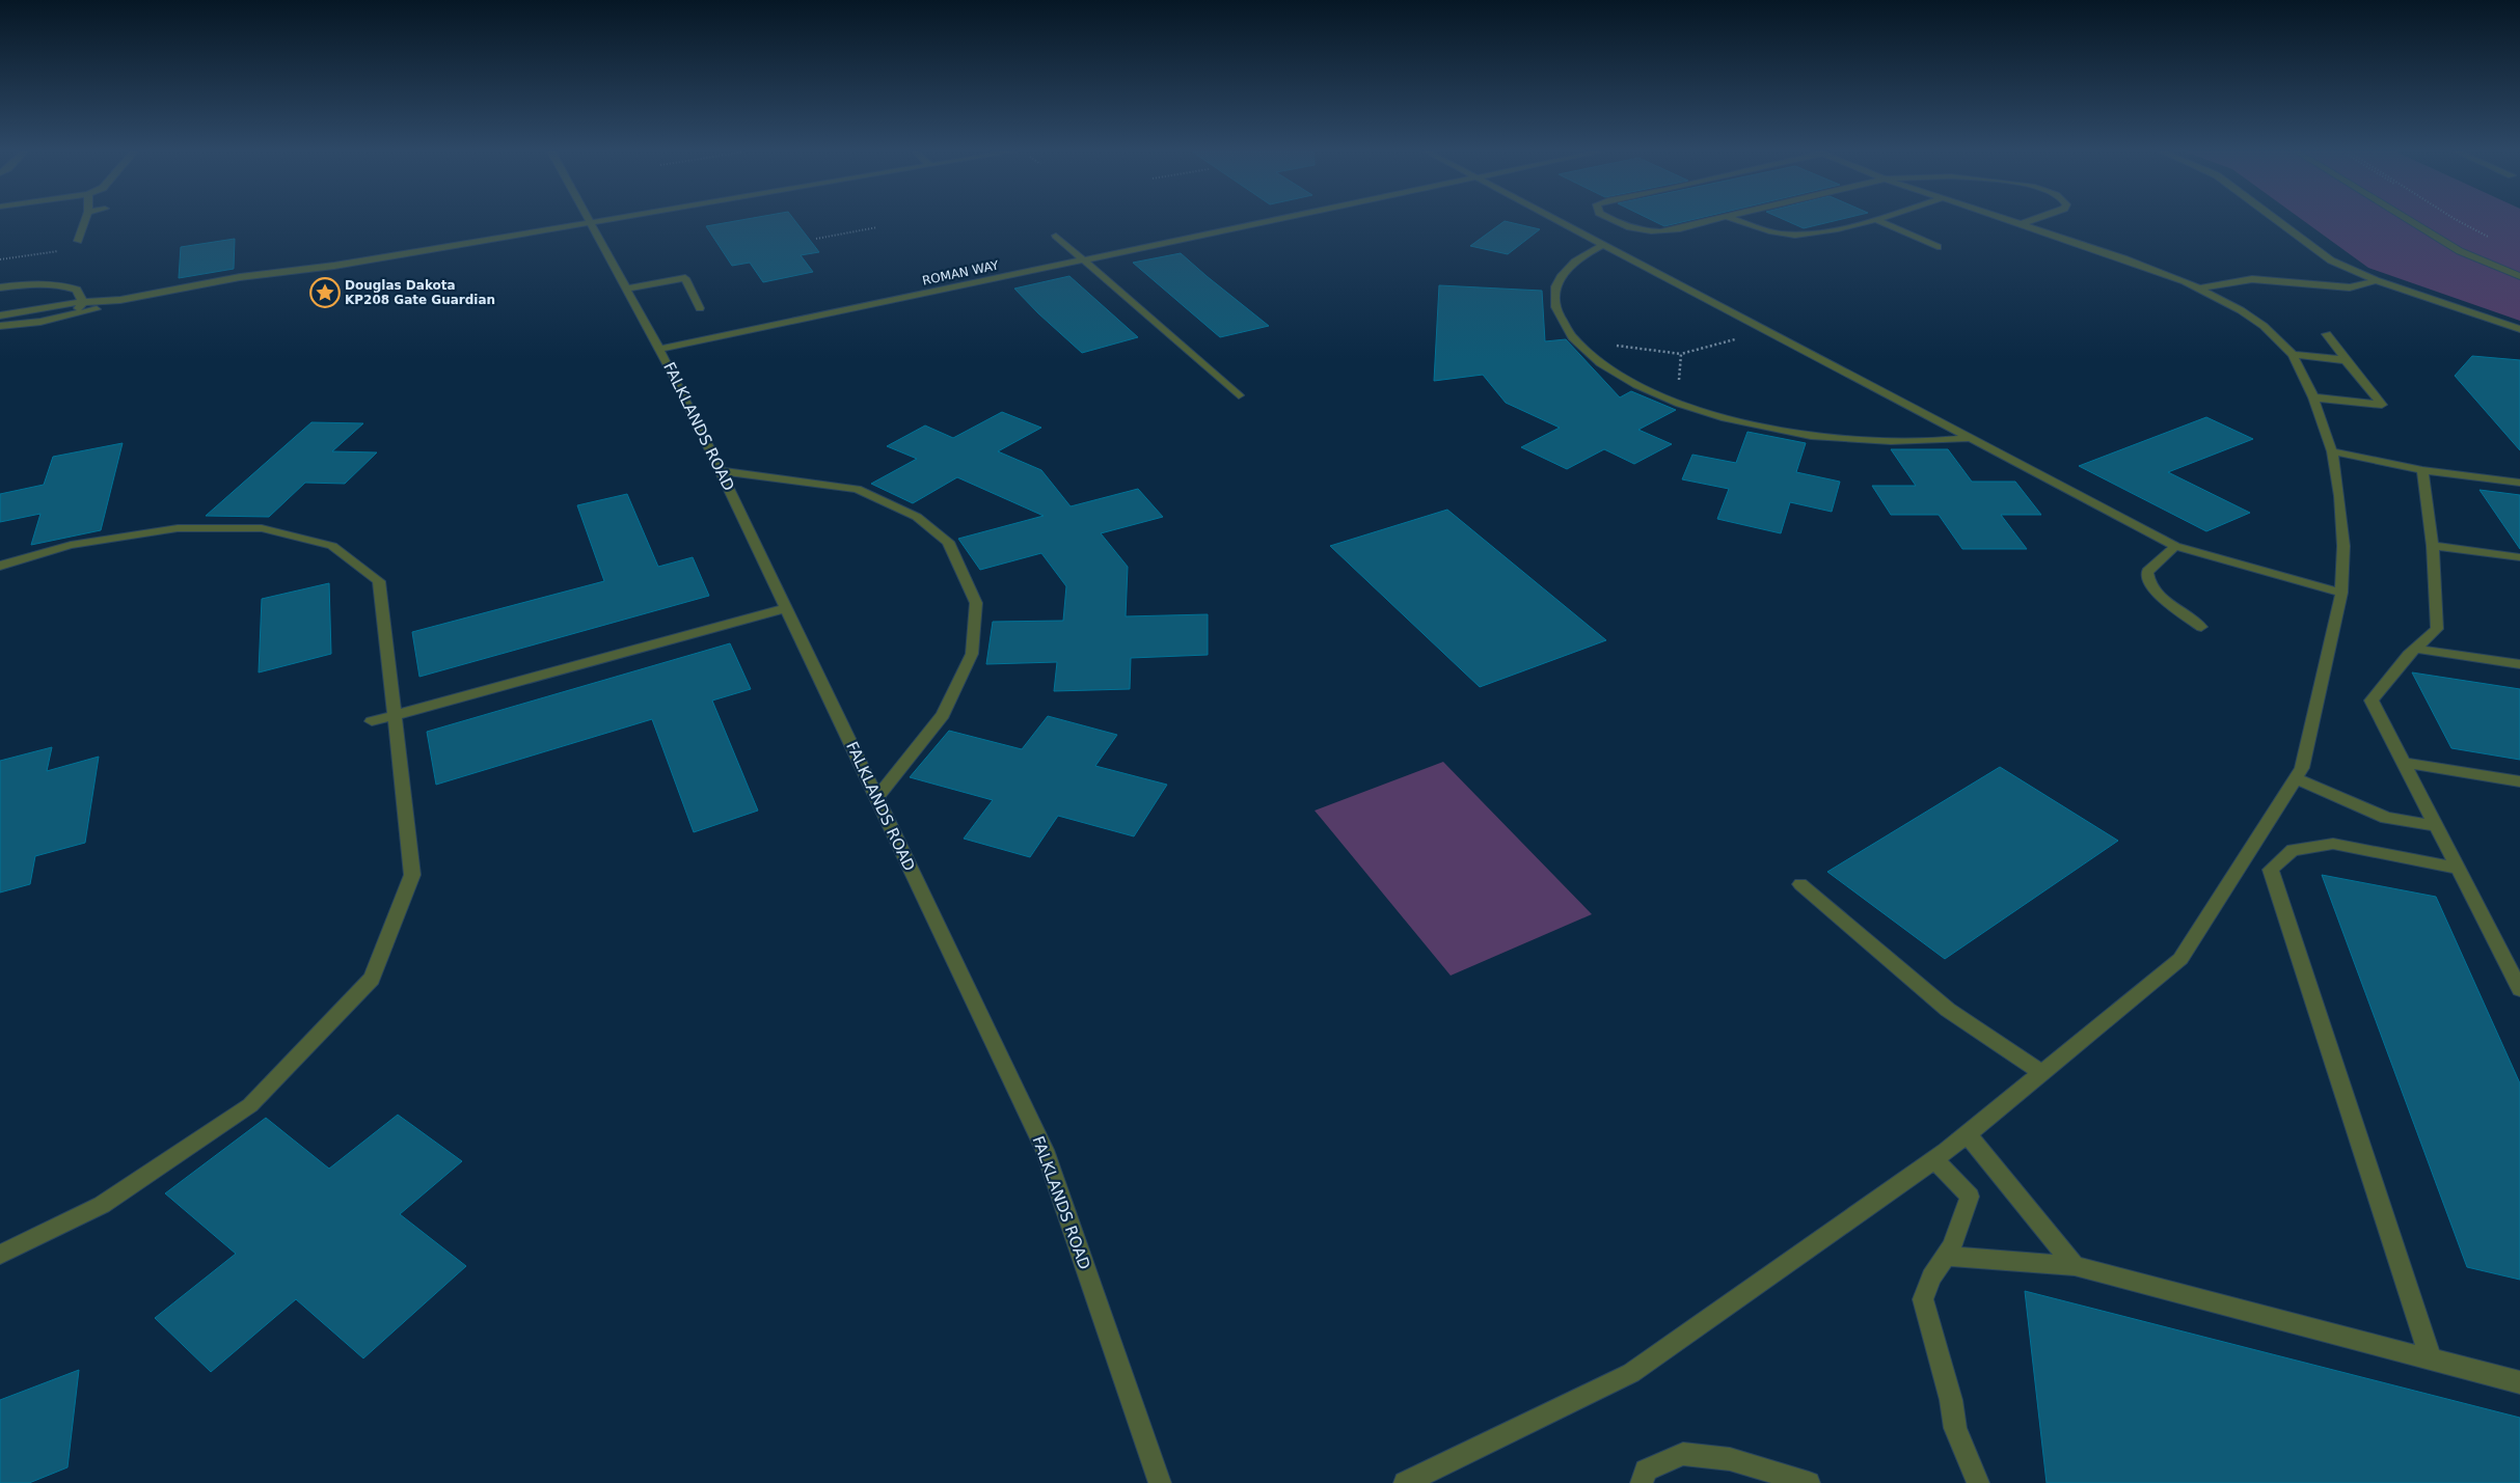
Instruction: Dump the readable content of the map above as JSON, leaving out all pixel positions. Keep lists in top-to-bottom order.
{
  "streets": {
    "street": ["ROMAN WAY", "FALKLANDS ROAD"]
  },
  "crossings": [
    ["ROMAN WAY", "FALKLANDS ROAD"]
  ],
  "places": {
    "place": ["Douglas Dakota KP208 Gate Guardian"]
  }
}
